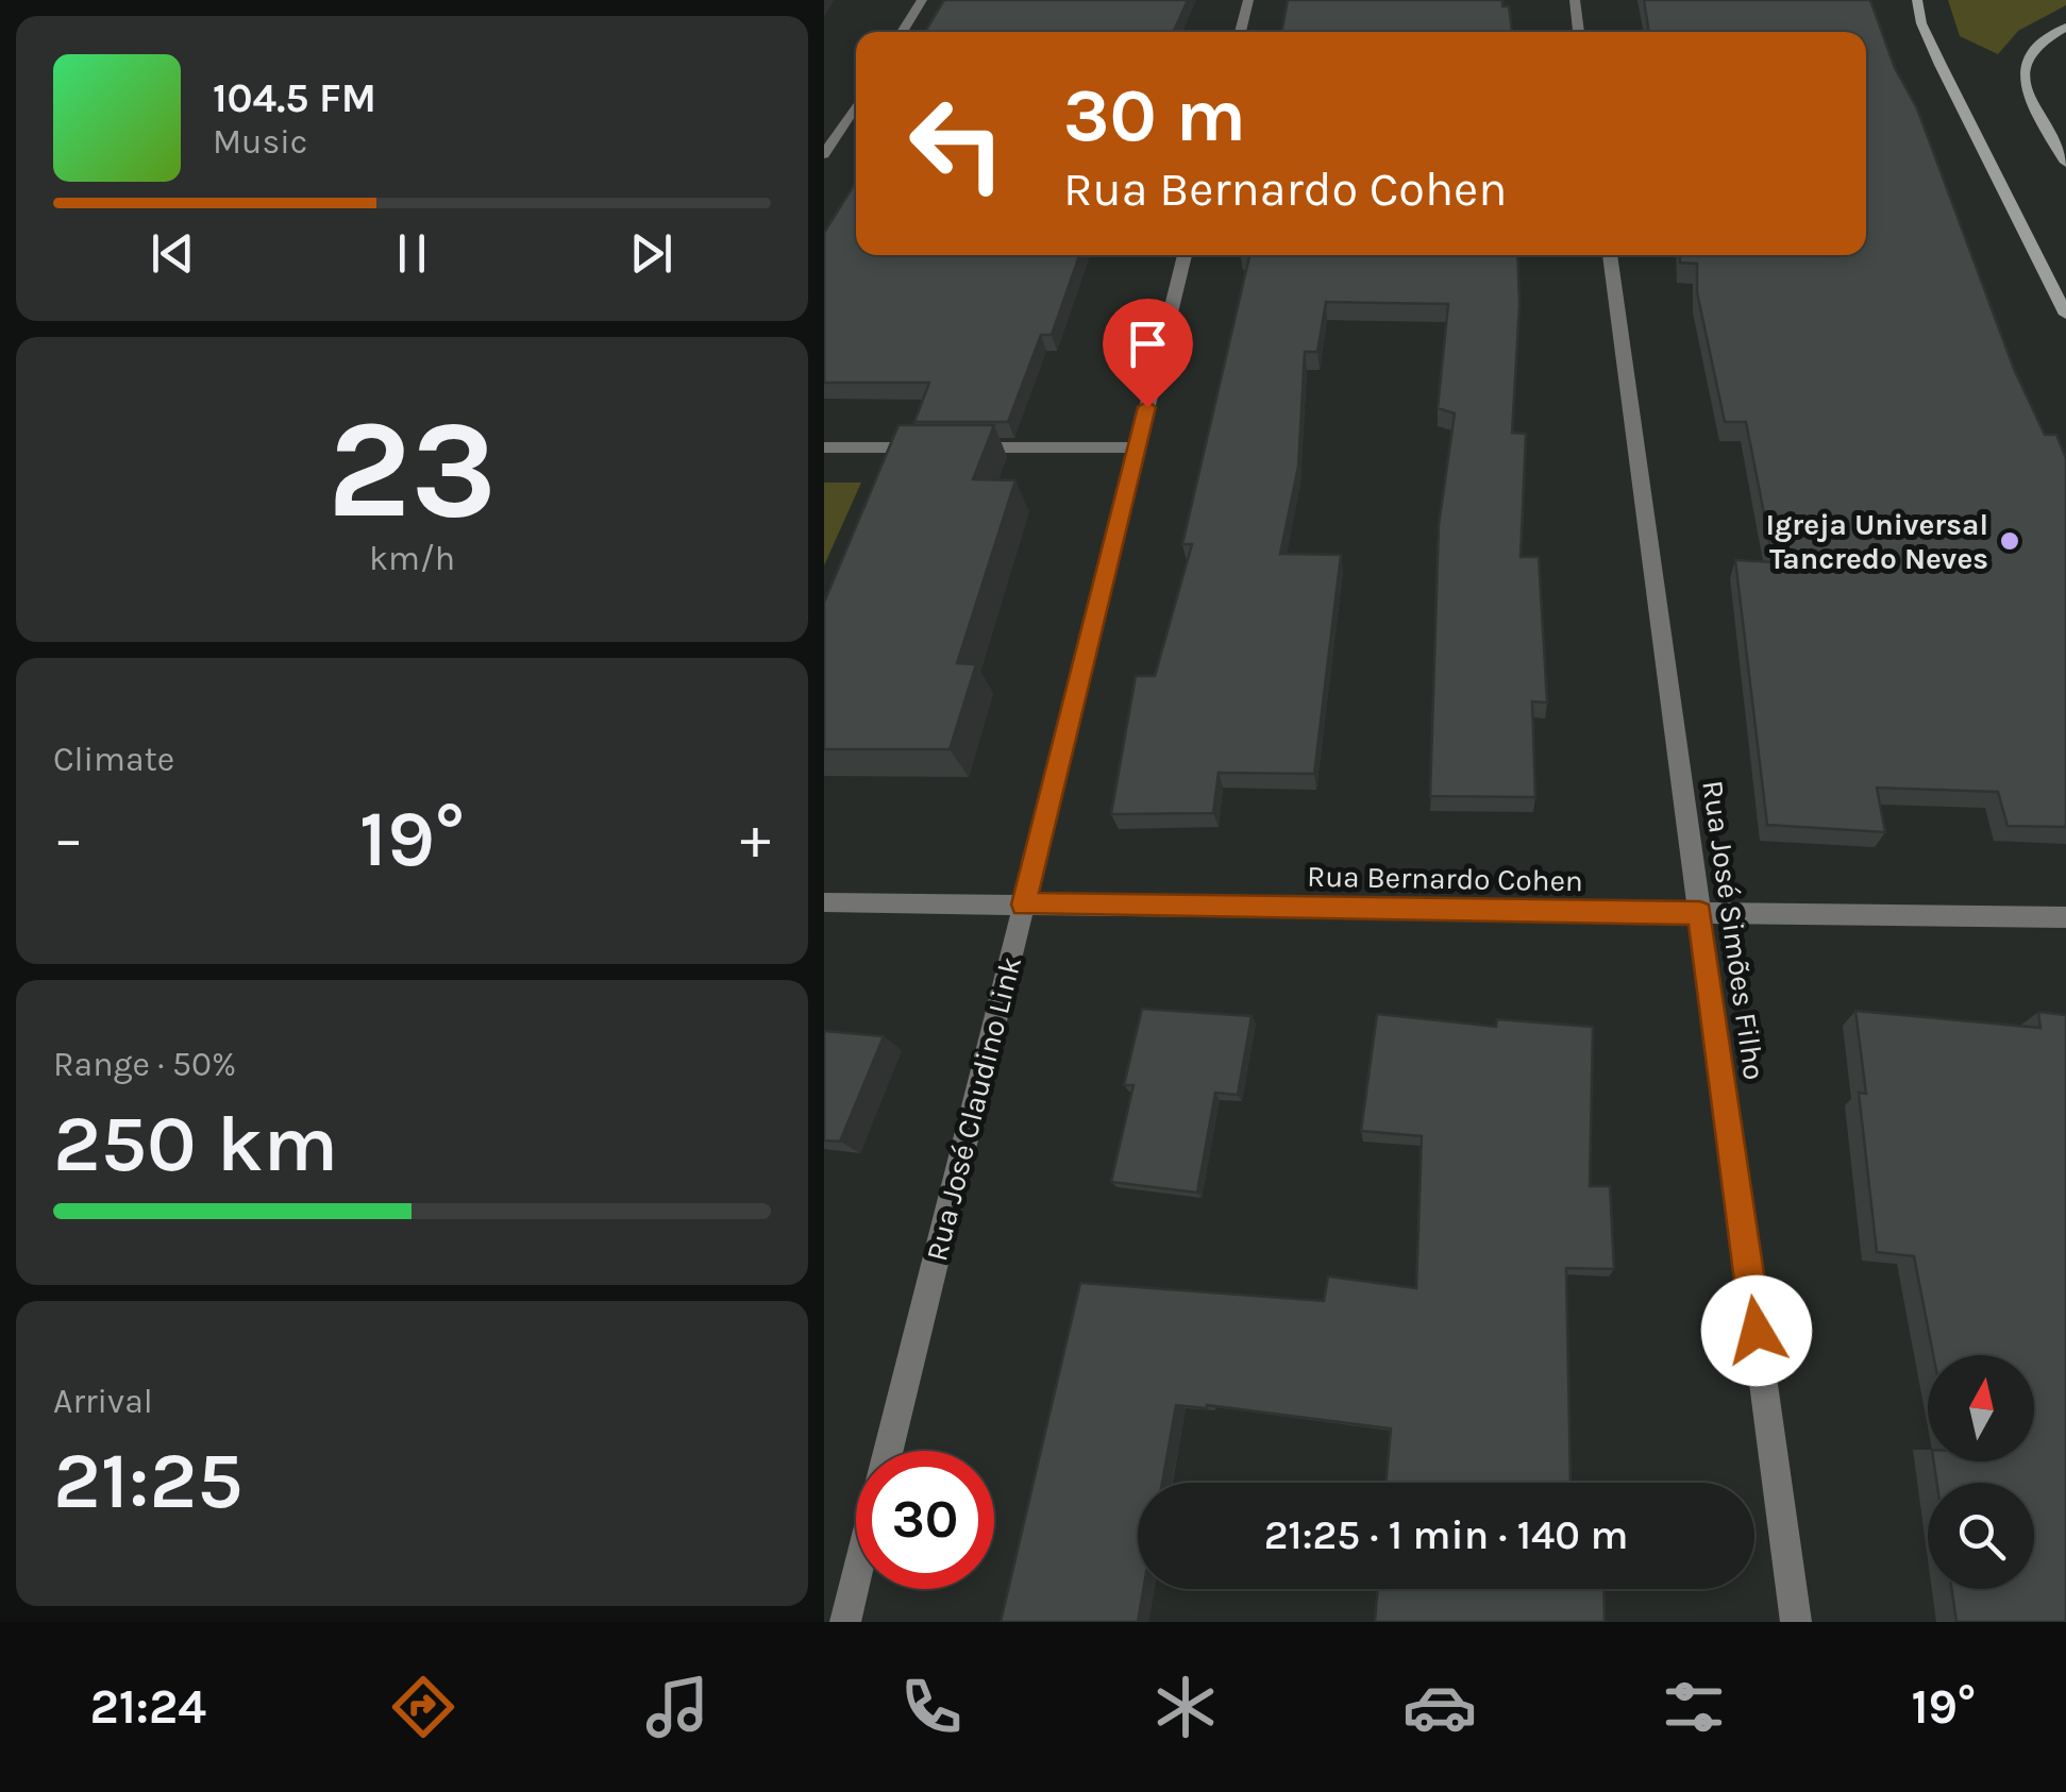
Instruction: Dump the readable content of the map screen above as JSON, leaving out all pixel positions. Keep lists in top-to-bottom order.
{
  "streets": {
    "street": ["Rua Bernardo Cohen", "Rua José Simões Filho", "Rua José Claudino Link"]
  },
  "crossings": [
    ["Rua Bernardo Cohen", "Rua José Simões Filho"],
    ["Rua Bernardo Cohen", "Rua José Claudino Link"]
  ],
  "places": ["Igreja Universal Tancredo Neves"],
  "north": "top",
  "page": {
    "turn": ["30 m", "Rua Bernardo Cohen"],
    "song": ["104.5 FM", "Music"],
    "tile": [
      ["23", "km/h"],
      "Climate",
      ["Range · 50%", "250 km"],
      ["Arrival", "21:25"]
    ],
    "heat": ["−", "19°", "+"],
    "limit": "30",
    "trip": "21:25 · 1 min · 140 m",
    "tabs": ["21:24", "19°"]
  }
}
